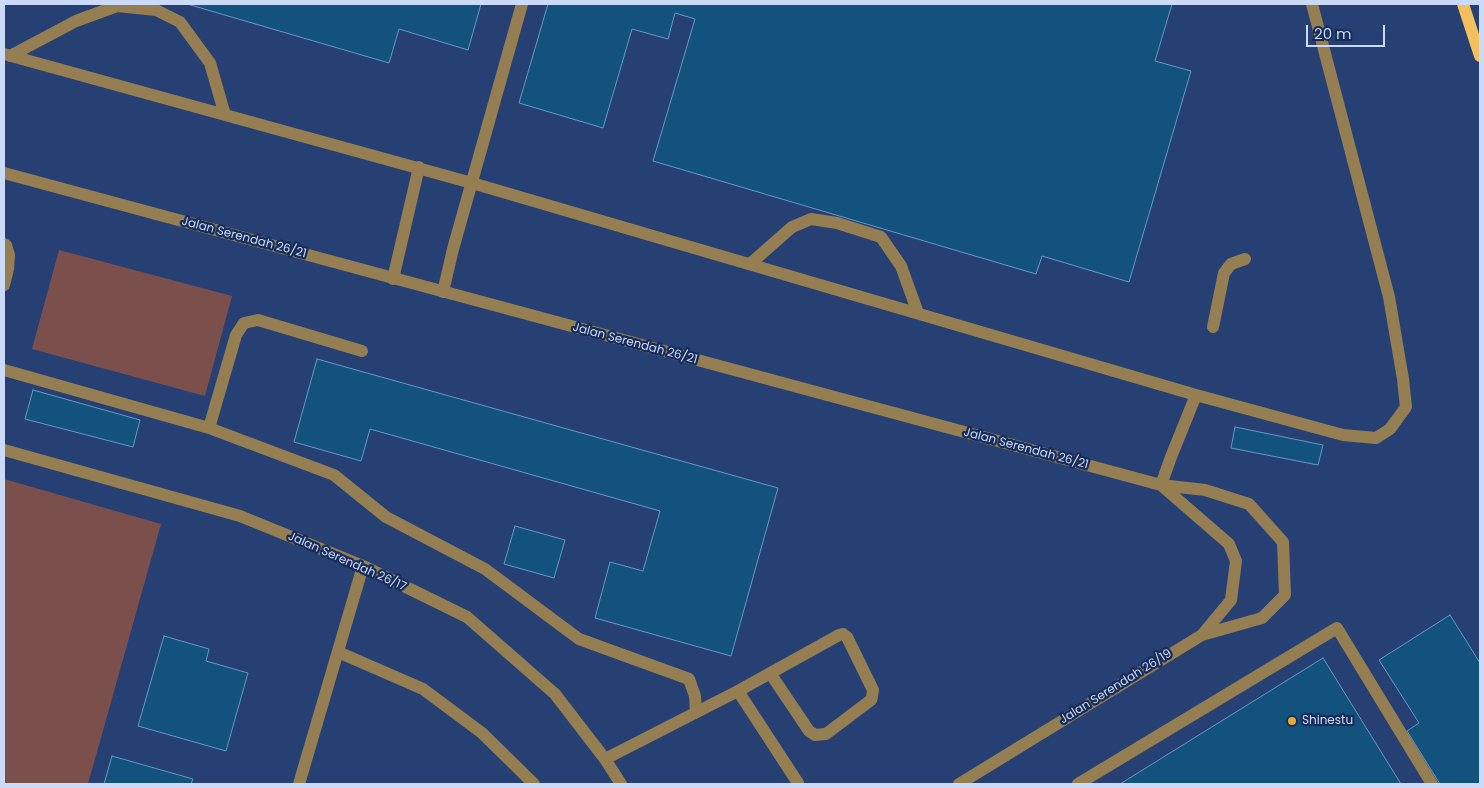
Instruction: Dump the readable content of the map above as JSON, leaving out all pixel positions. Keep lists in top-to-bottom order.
{
  "streets": {
    "street": ["Jalan Serendah 26/21", "Jalan Serendah 26/17", "Jalan Serendah 26/19"]
  },
  "crossings": [
    ["Jalan Serendah 26/21", "Jalan Serendah 26/19"]
  ],
  "places": ["Shinestu"],
  "scale_bar": "20 m"
}
